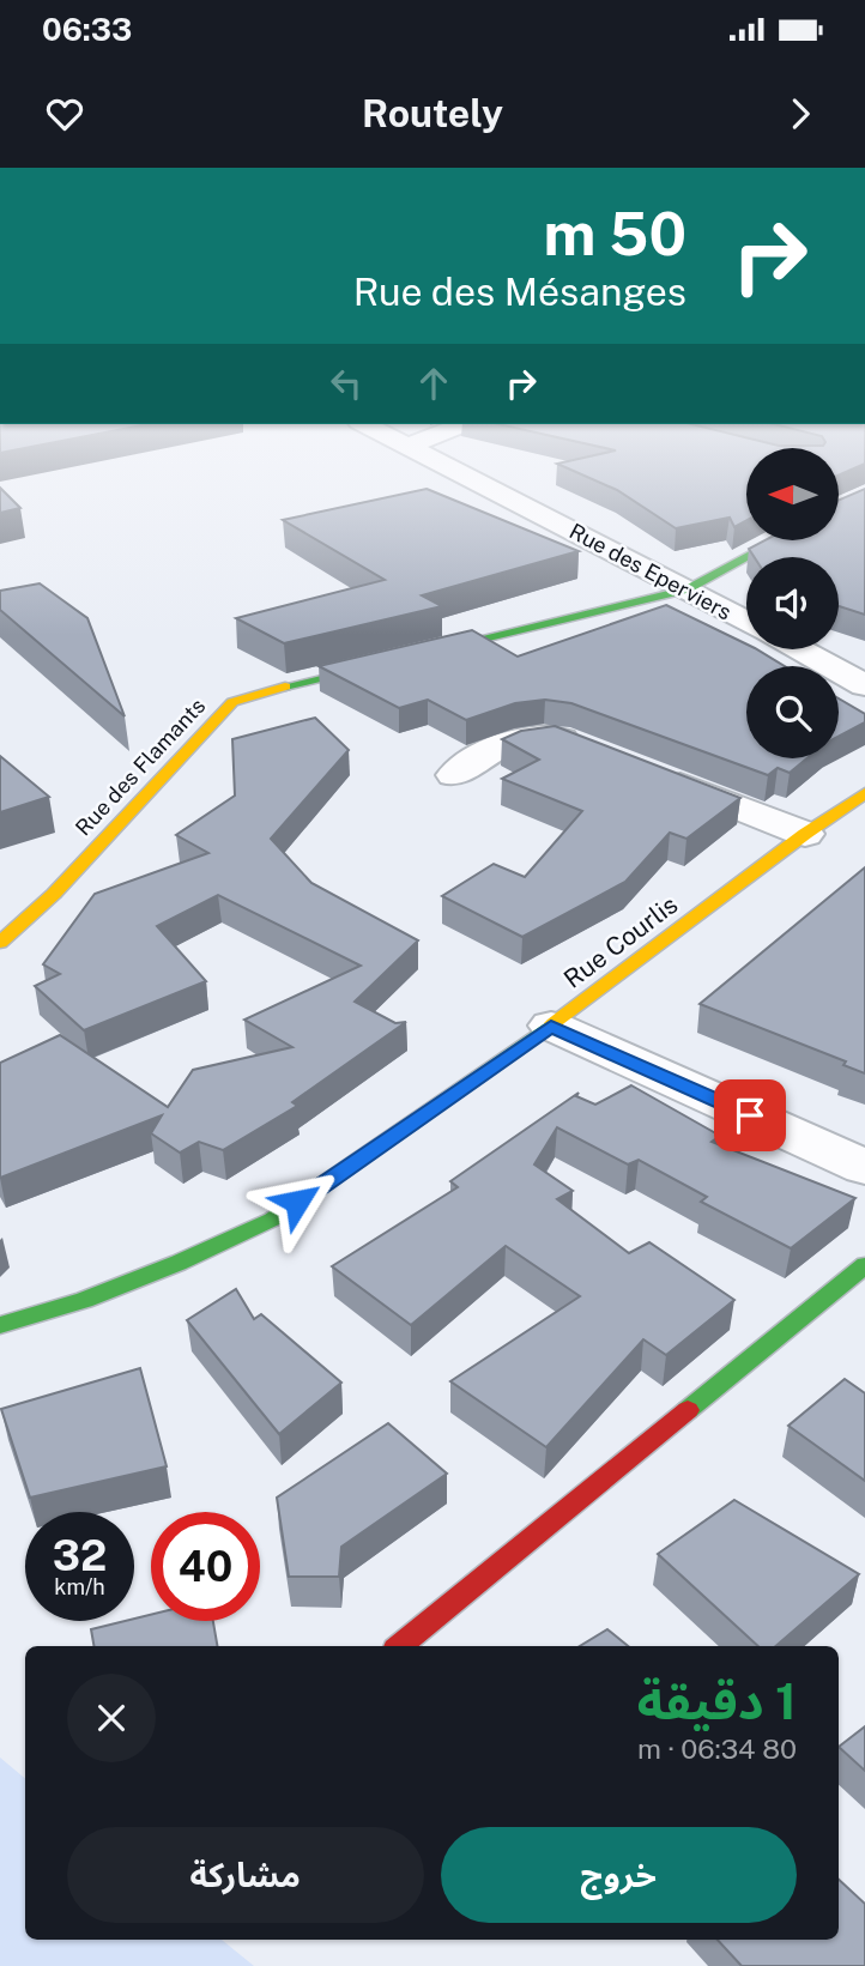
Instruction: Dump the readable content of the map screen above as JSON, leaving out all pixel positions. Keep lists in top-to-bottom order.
{
  "streets": {
    "street": ["Rue des Eperviers", "Rue des Flamants", "Rue Courlis"]
  },
  "crossings": [
    ["Rue des Eperviers", "Rue des Flamants"]
  ],
  "north": "left",
  "page": {
    "status": "06:33",
    "header": "Routely",
    "turn": ["50 m", "Rue des Mésanges"],
    "speed": "32 km/h",
    "limit": "40",
    "heading": ["1 دقيقة", "80 m · 06:34"],
    "buttons": ["خروج", "مشاركة"]
  }
}
